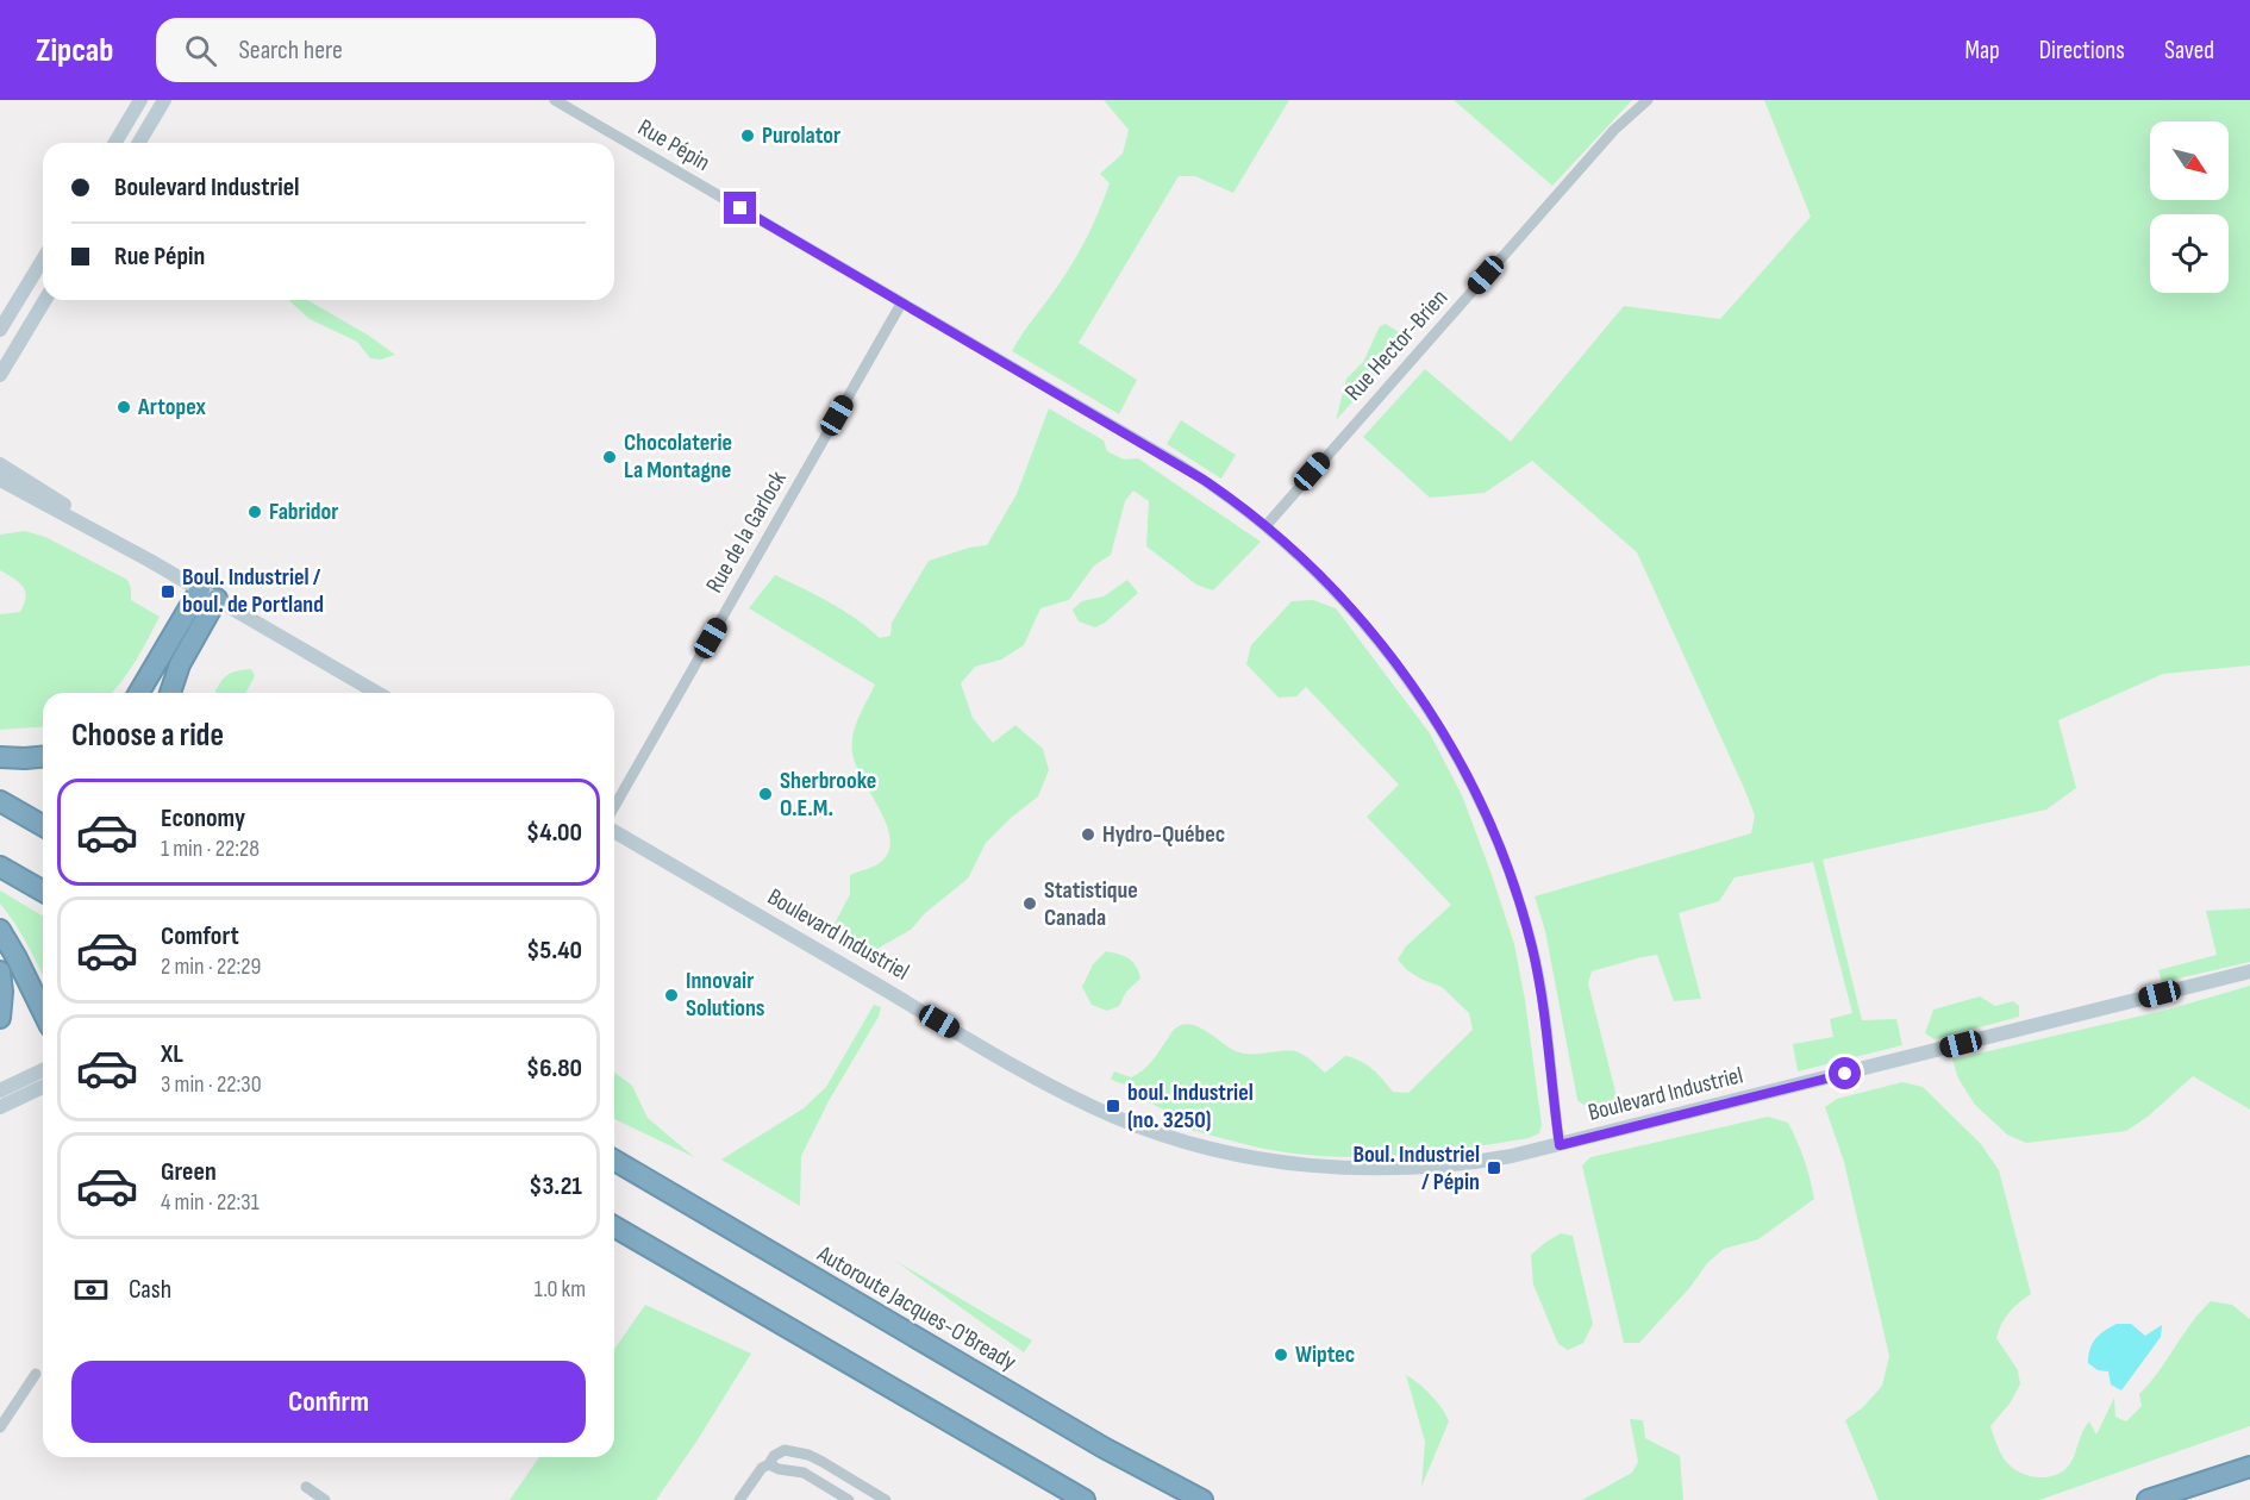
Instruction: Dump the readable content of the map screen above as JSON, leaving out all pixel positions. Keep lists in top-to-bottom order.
{
  "streets": {
    "highway": ["Autoroute Jacques-O'Bready"],
    "street": [
      "Rue Pépin",
      "Rue Hector-Brien",
      "Rue de la Garlock",
      "Boulevard Industriel"
    ]
  },
  "crossings": [
    ["Rue Pépin", "Rue Hector-Brien"],
    ["Rue Pépin", "Rue de la Garlock"],
    ["Rue Pépin", "Boulevard Industriel"]
  ],
  "places": {
    "other": [
      "Purolator",
      "Artopex",
      "Chocolaterie La Montagne",
      "Fabridor",
      "Sherbrooke O.E.M.",
      "Hydro-Québec",
      "Statistique Canada",
      "Innovair Solutions",
      "Wiptec"
    ],
    "transit": ["Boul. Industriel / boul. de Portland", "boul. Industriel (no. 3250)", "Boul. Industriel / Pépin"]
  },
  "north": "bottom right",
  "page": {
    "header": "Zipcab",
    "search": "Search here",
    "nav": ["Map", "Directions", "Saved"],
    "banner": ["Boulevard Industriel", "Rue Pépin"],
    "heading": "Choose a ride",
    "list": [
      {
        "name": "Economy",
        "note": "1 min · 22:28",
        "value": "$4.00"
      },
      {
        "name": "Comfort",
        "note": "2 min · 22:29",
        "value": "$5.40"
      },
      {
        "name": "XL",
        "note": "3 min · 22:30",
        "value": "$6.80"
      },
      {
        "name": "Green",
        "note": "4 min · 22:31",
        "value": "$3.21"
      }
    ],
    "pay": ["Cash", "1.0 km"],
    "buttons": "Confirm"
  }
}
